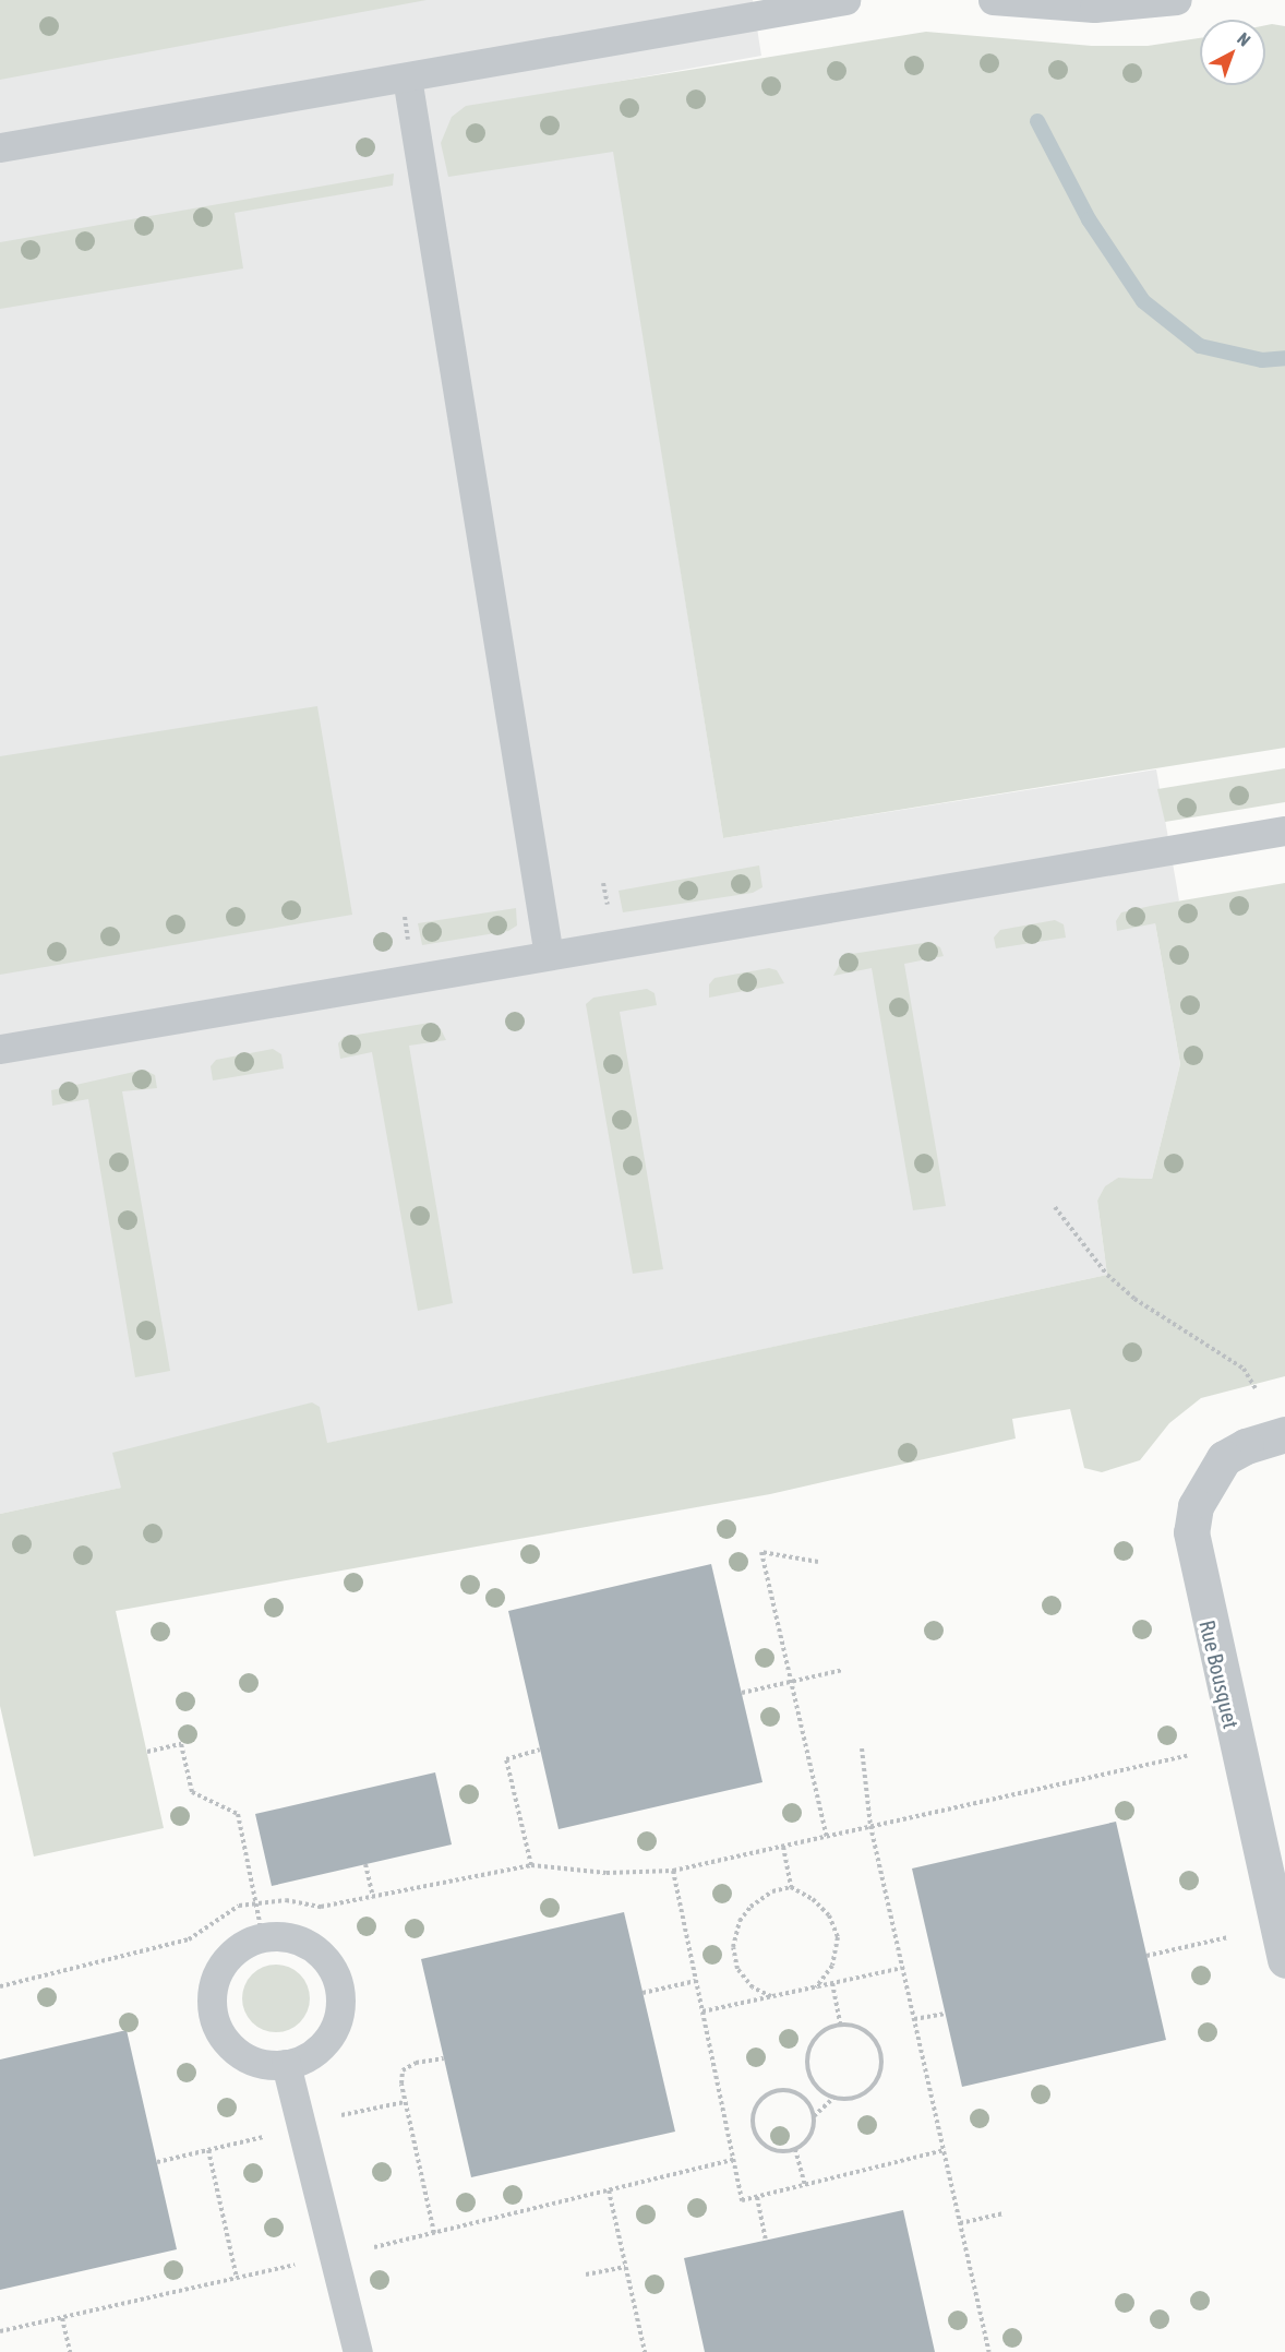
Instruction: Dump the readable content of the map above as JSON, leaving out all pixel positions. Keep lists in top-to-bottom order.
{
  "streets": {
    "street": ["Rue Bousquet"]
  },
  "north": "top right"
}
